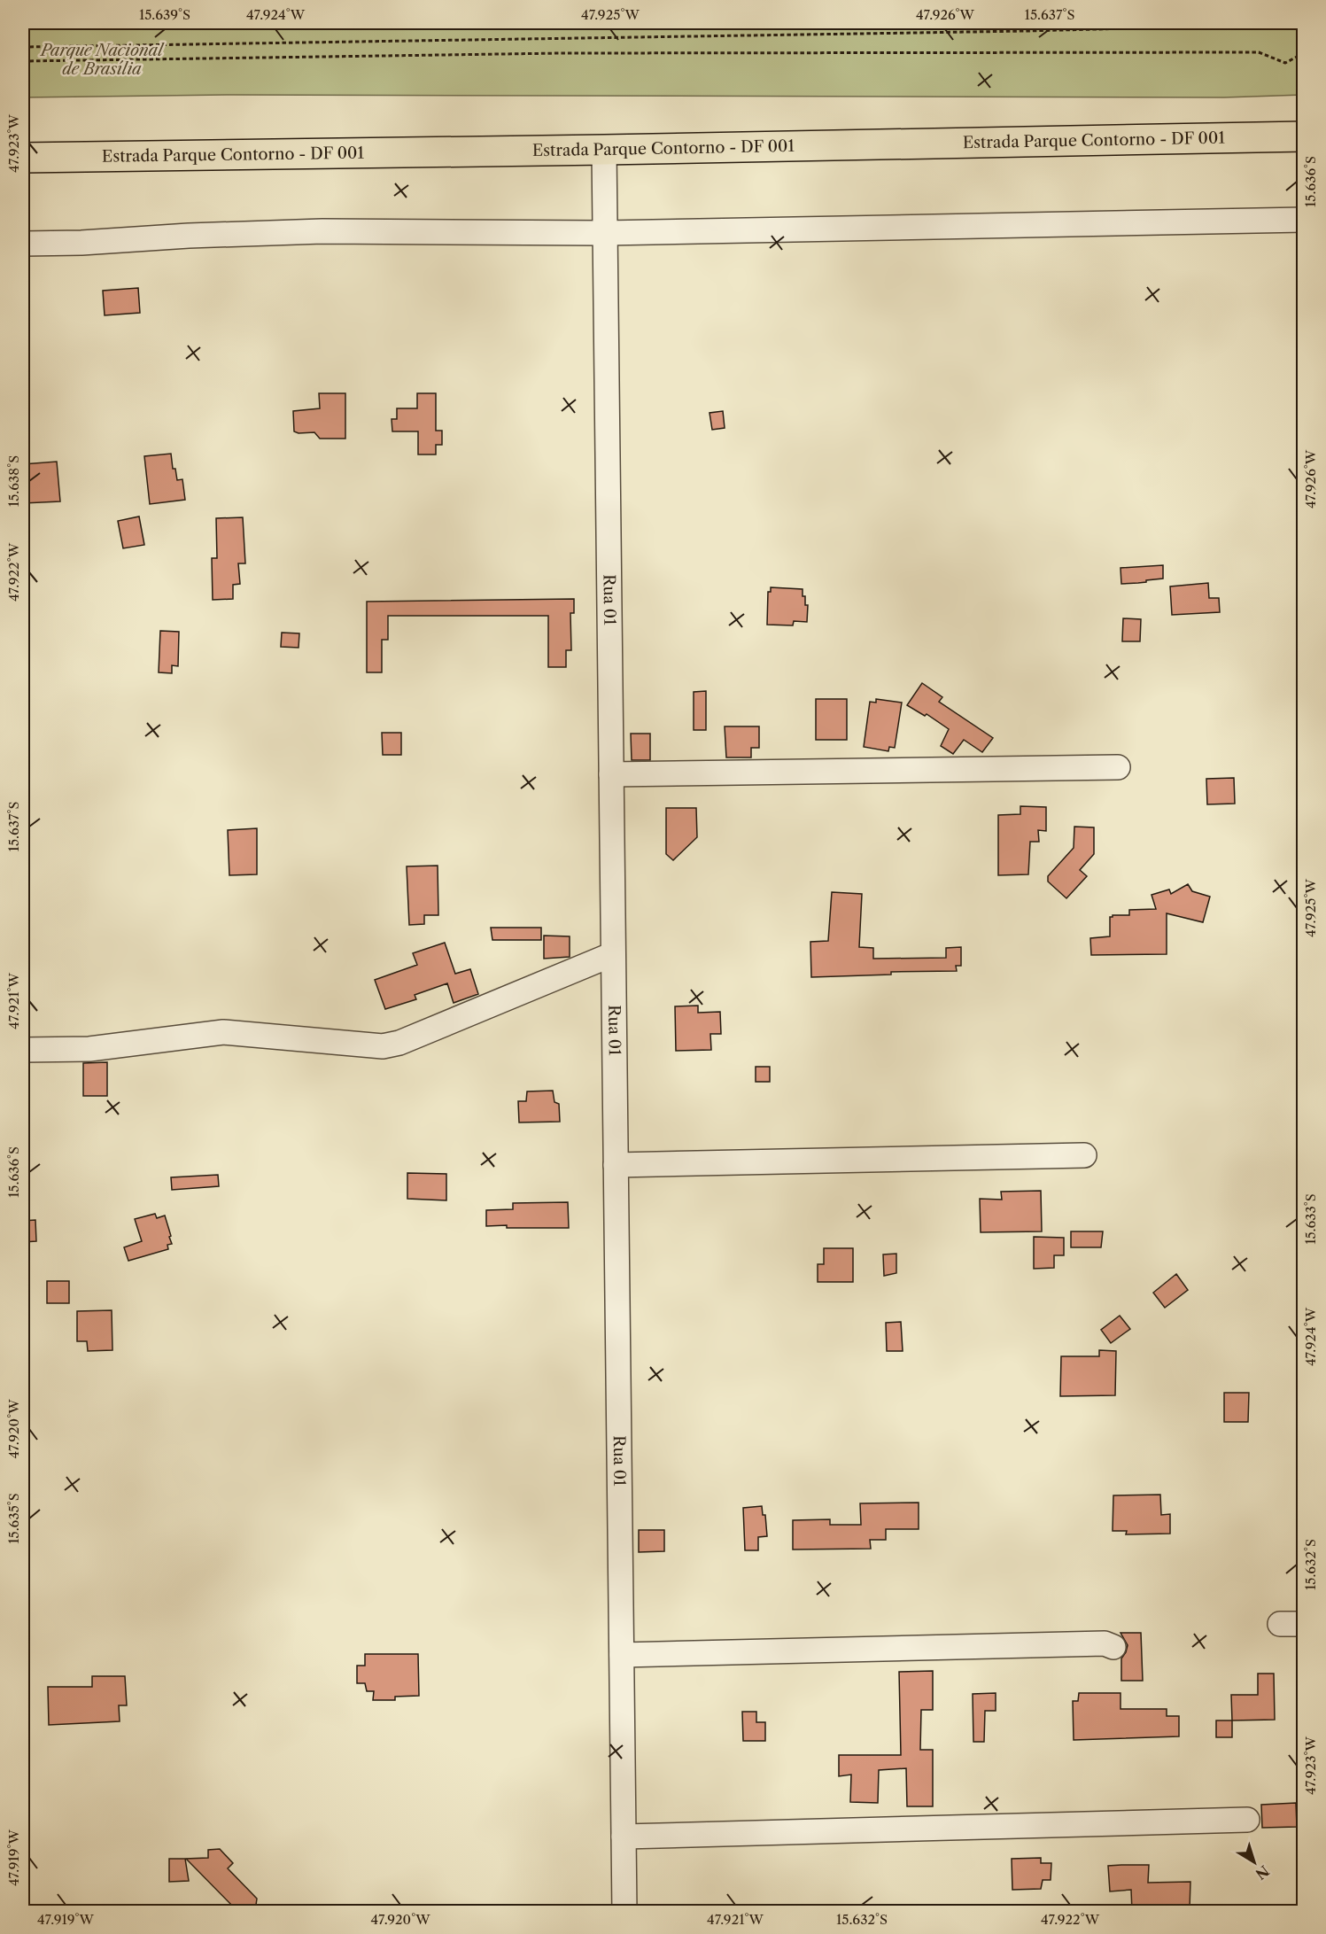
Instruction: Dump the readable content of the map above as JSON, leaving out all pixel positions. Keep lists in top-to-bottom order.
{
  "streets": {
    "main road": ["Estrada Parque Contorno - DF 001"],
    "street": ["Rua 01"]
  },
  "crossings": [
    ["Estrada Parque Contorno - DF 001", "Rua 01"]
  ],
  "parks": ["Parque Nacional de Brasília"],
  "north": "bottom right",
  "coordinates": [
    "15.639°S",
    "47.924°W",
    "47.925°W",
    "47.926°W",
    "15.637°S",
    "47.923°W",
    "15.636°S",
    "15.638°S",
    "47.922°W",
    "47.921°W",
    "15.633°S",
    "47.920°W",
    "15.635°S",
    "15.632°S",
    "47.919°W"
  ]
}
